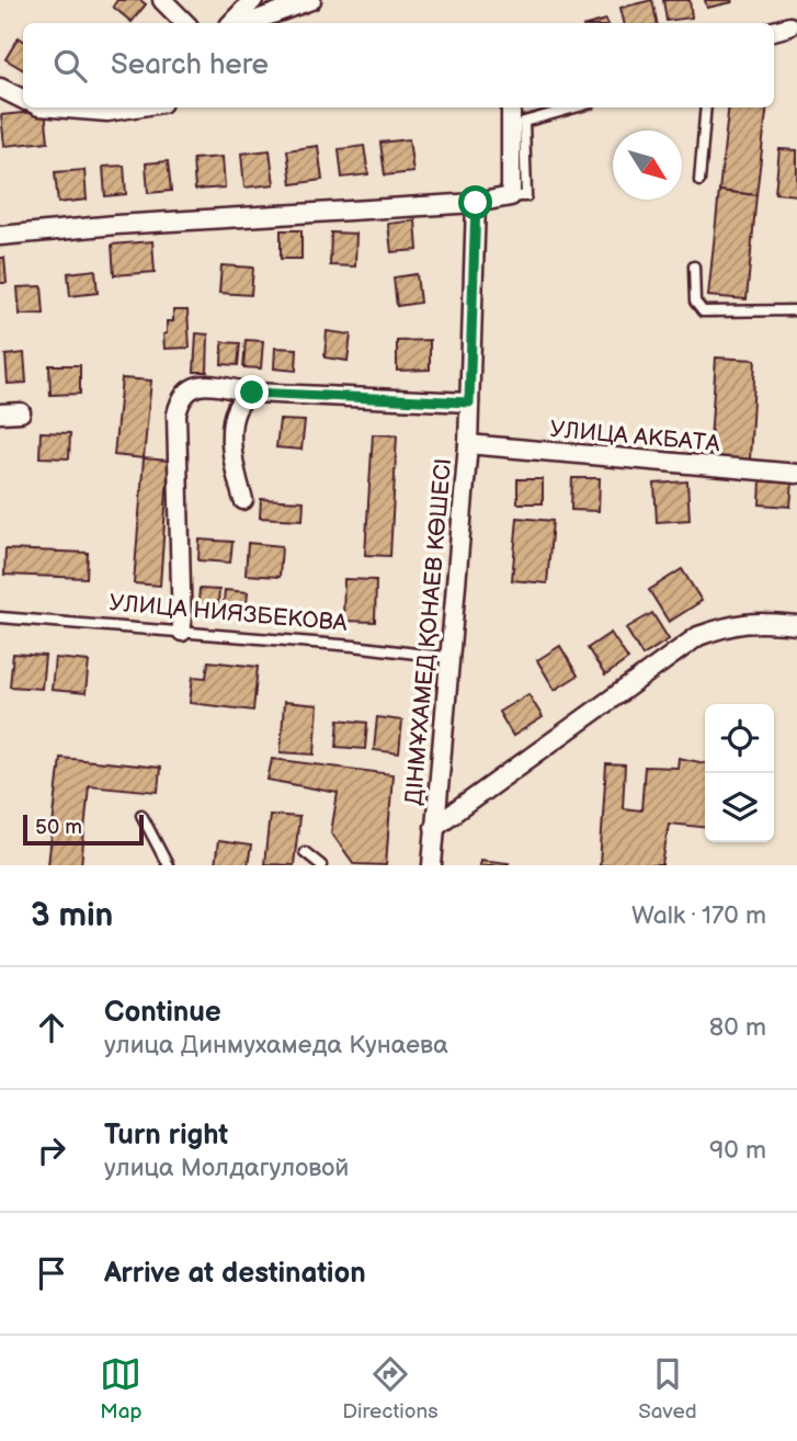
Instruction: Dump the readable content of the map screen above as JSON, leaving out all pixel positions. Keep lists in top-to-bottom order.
{
  "streets": {
    "street": ["УЛИЦА АКБАТА", "ДІНМҰХАМЕД ҚОНАЕВ КӨШЕСІ"],
    "lane": ["УЛИЦА НИЯЗБЕКОВА"]
  },
  "crossings": [
    ["УЛИЦА АКБАТА", "ДІНМҰХАМЕД ҚОНАЕВ КӨШЕСІ"],
    ["УЛИЦА НИЯЗБЕКОВА", "ДІНМҰХАМЕД ҚОНАЕВ КӨШЕСІ"]
  ],
  "scale_bar": "50 m",
  "north": "bottom right",
  "page": {
    "search": "Search here",
    "scale": "50 m",
    "heading": ["3 min", "Walk · 170 m"],
    "list": [
      ["Continue", "улица Динмухамеда Кунаева", "80 m"],
      ["Turn right", "улица Молдагуловой", "90 m"],
      "Arrive at destination"
    ],
    "nav": ["Map", "Directions", "Saved"]
  }
}
